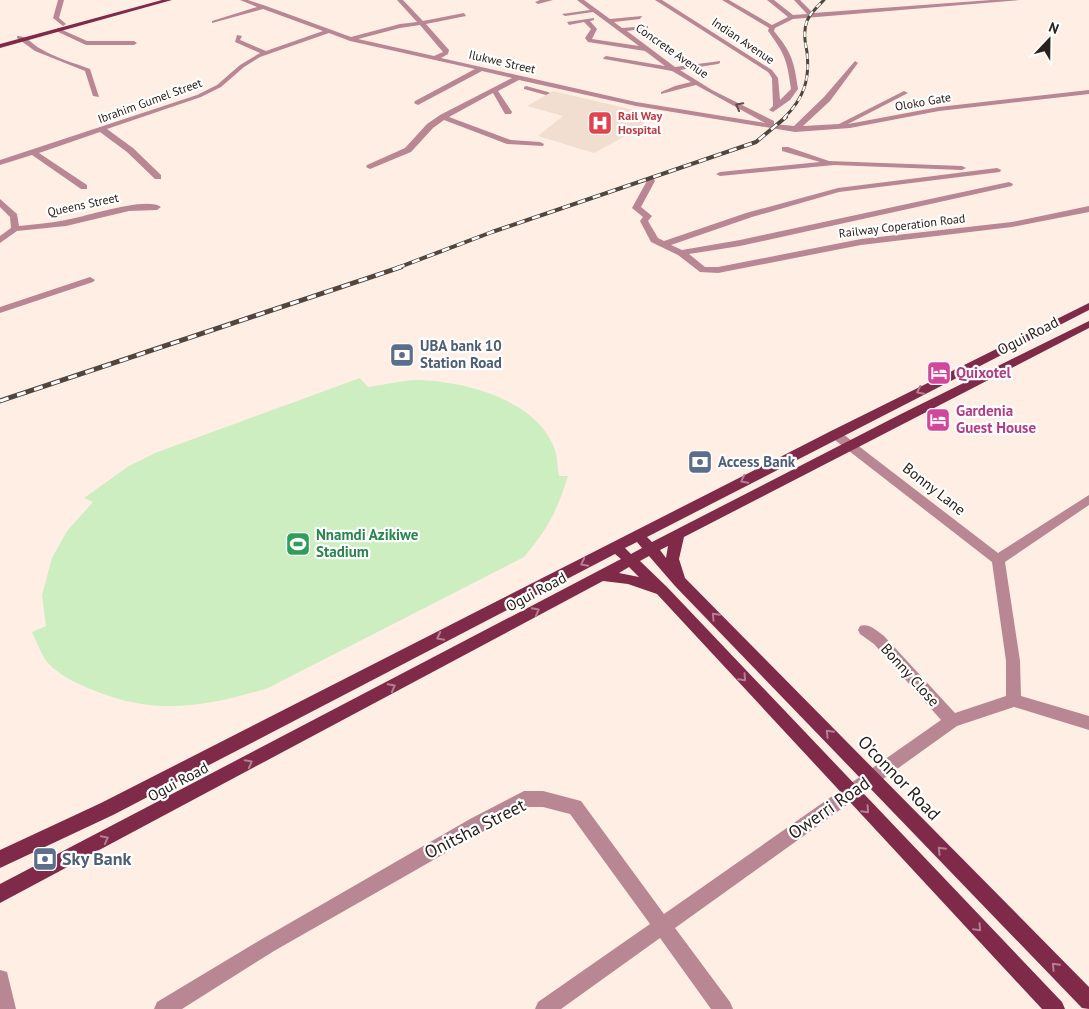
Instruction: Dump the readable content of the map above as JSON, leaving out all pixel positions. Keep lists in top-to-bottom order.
{
  "streets": {
    "main road": ["Ogui Road", "O'connor Road"],
    "street": [
      "Indian Avenue",
      "Concrete Avenue",
      "Ilukwe Street",
      "Ibrahim Gumel Street",
      "Oloko Gate",
      "Queens Street",
      "Railway Coperation Road",
      "Bonny Lane",
      "Bonny Close",
      "Owerri Road",
      "Onitsha Street"
    ]
  },
  "crossings": [
    ["Concrete Avenue", "Ilukwe Street"],
    ["Concrete Avenue", "Oloko Gate"],
    ["Ilukwe Street", "Ibrahim Gumel Street"],
    ["Ilukwe Street", "Oloko Gate"],
    ["Ogui Road", "Bonny Lane"],
    ["Ogui Road", "O'connor Road"],
    ["Bonny Close", "Owerri Road"],
    ["O'connor Road", "Owerri Road"],
    ["Owerri Road", "Onitsha Street"]
  ],
  "places": {
    "hospital": ["Rail Way Hospital"],
    "bank": ["UBA bank 10 Station Road", "Access Bank", "Sky Bank"],
    "hotel": ["Quixotel", "Gardenia Guest House"],
    "sports": ["Nnamdi Azikiwe Stadium"]
  },
  "north": "top"
}
